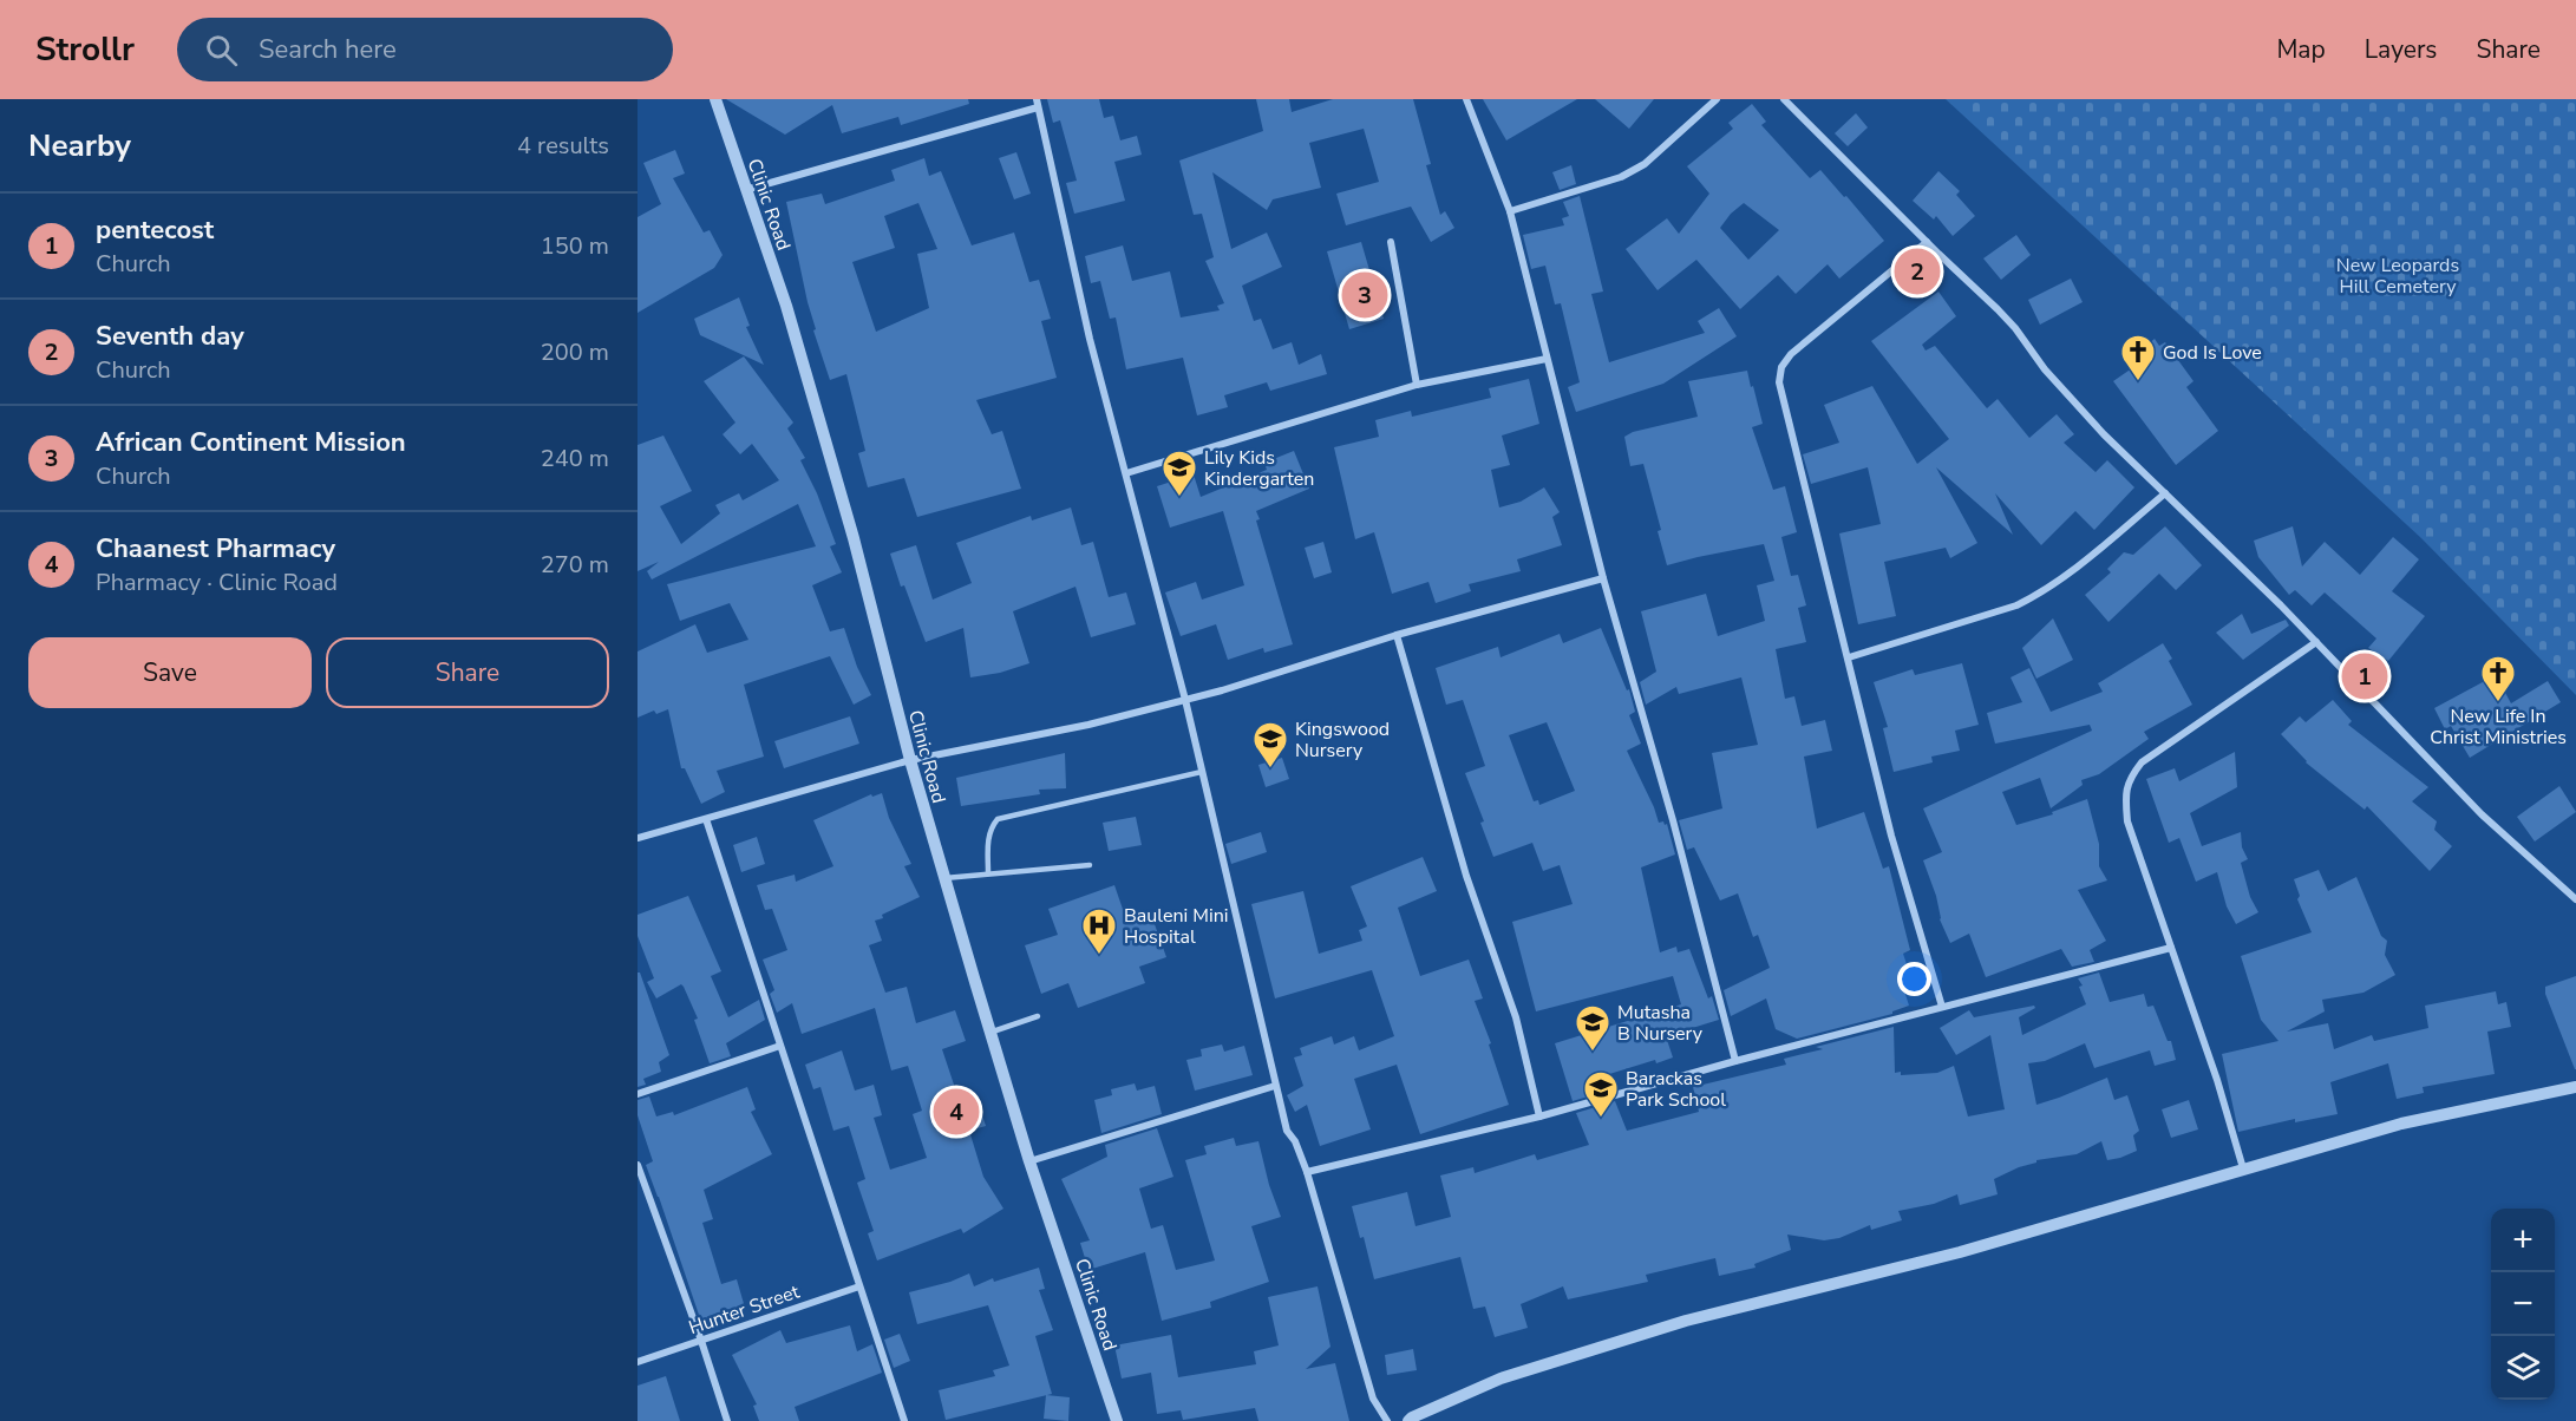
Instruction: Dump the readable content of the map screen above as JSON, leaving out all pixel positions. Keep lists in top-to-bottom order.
{
  "streets": {
    "street": ["Clinic Road", "Hunter Street"]
  },
  "parks": ["New Leopards Hill Cemetery"],
  "places": {
    "church": ["God Is Love", "New Life In Christ Ministries"],
    "school or university": [
      "Lily Kids Kindergarten",
      "Kingswood Nursery",
      "Mutasha B Nursery",
      "Barackas Park School"
    ],
    "hospital": ["Bauleni Mini Hospital"]
  },
  "page": {
    "header": "Strollr",
    "search": "Search here",
    "nav": ["Map", "Layers", "Share"],
    "heading": ["Nearby", "4 results"],
    "list": [
      {
        "mark": "1",
        "name": "pentecost",
        "note": "Church",
        "value": "150 m"
      },
      {
        "mark": "2",
        "name": "Seventh day",
        "note": "Church",
        "value": "200 m"
      },
      {
        "mark": "3",
        "name": "African Continent Mission",
        "note": "Church",
        "value": "240 m"
      },
      {
        "mark": "4",
        "name": "Chaanest Pharmacy",
        "note": "Pharmacy · Clinic Road",
        "value": "270 m"
      }
    ],
    "pins": [
      "2",
      "3",
      "1",
      "4"
    ],
    "buttons": ["Save", "Share"],
    "map_buttons": ["+", "−"]
  }
}
